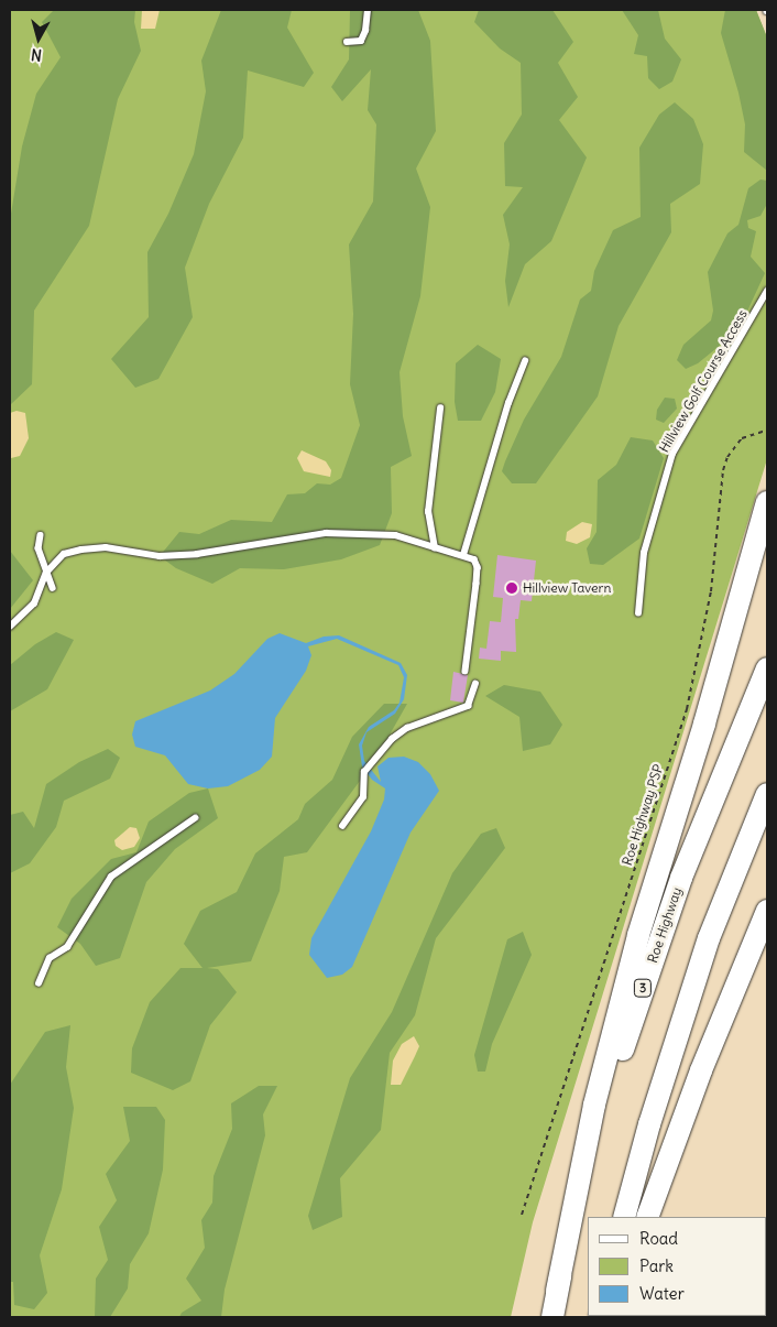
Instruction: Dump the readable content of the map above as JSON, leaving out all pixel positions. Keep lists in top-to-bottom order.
{
  "streets": {
    "highway": ["Roe Highway", "3"],
    "lane": ["Hillview Golf Course Access"],
    "path": ["Roe Highway PSP"]
  },
  "places": ["Hillview Tavern"],
  "legend": ["Road", "Park", "Water"],
  "north": "bottom"
}
